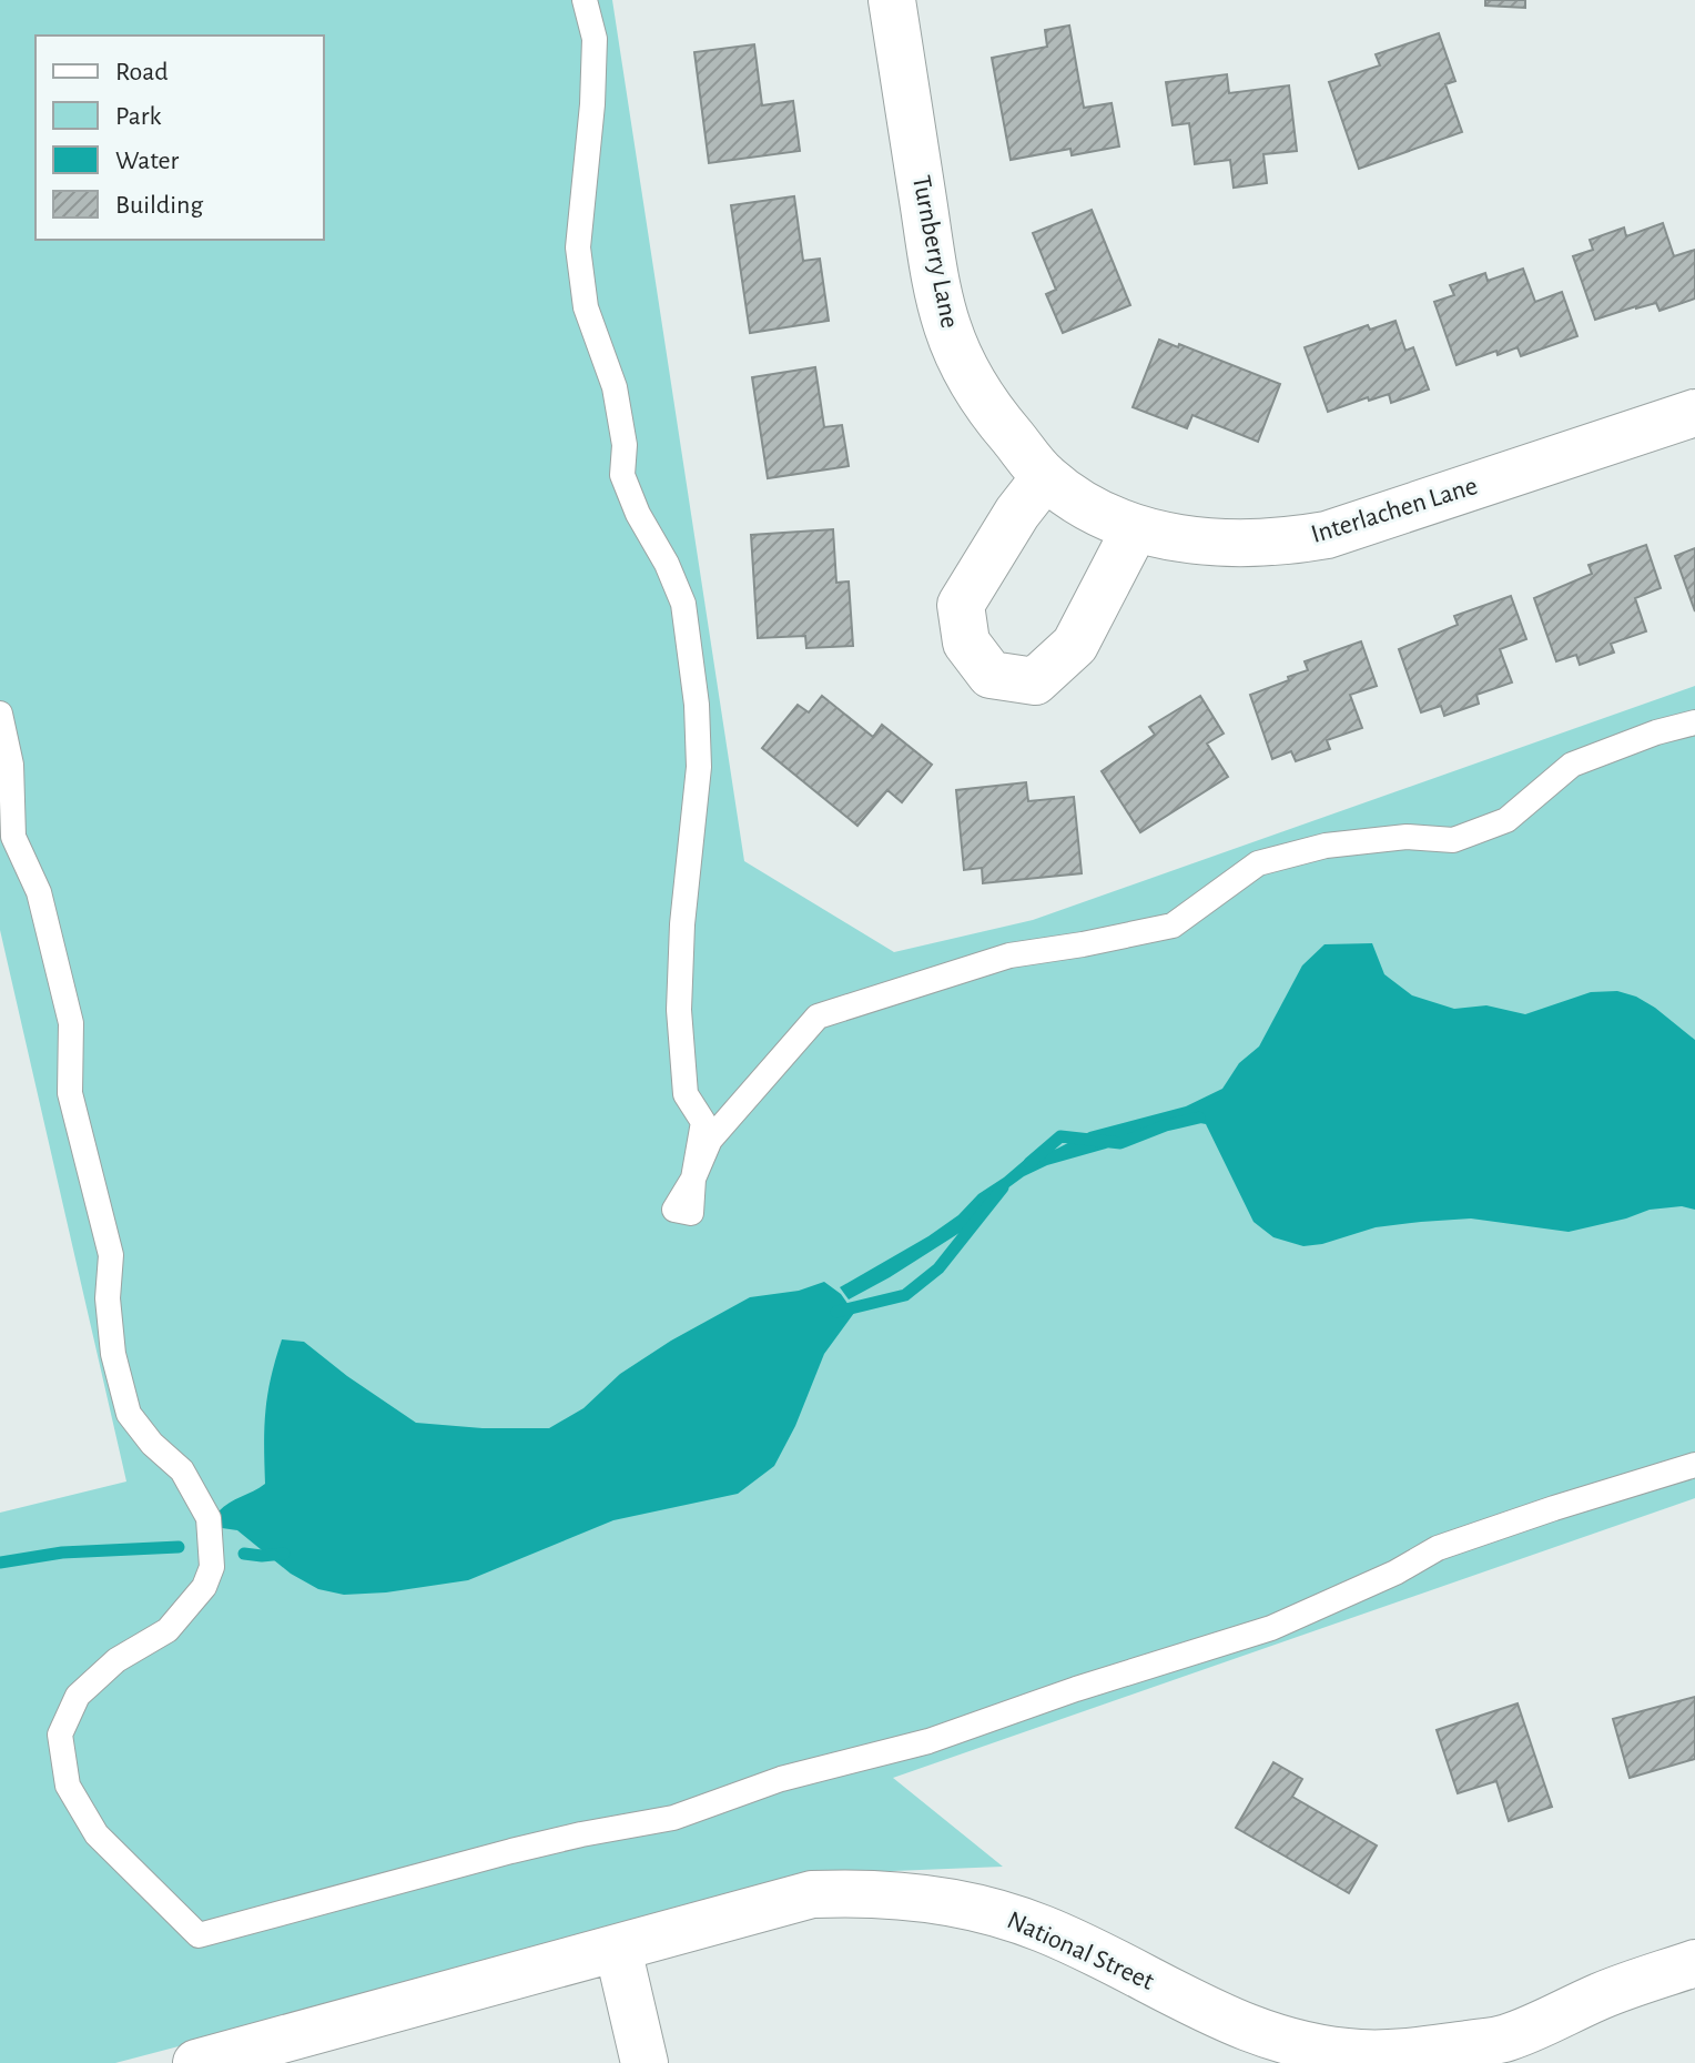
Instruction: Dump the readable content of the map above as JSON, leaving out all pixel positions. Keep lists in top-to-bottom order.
{
  "streets": {
    "street": ["Turnberry Lane", "Interlachen Lane", "National Street"]
  },
  "crossings": [
    ["Turnberry Lane", "Interlachen Lane"]
  ],
  "legend": [
    "Road",
    "Park",
    "Water",
    "Building"
  ]
}
